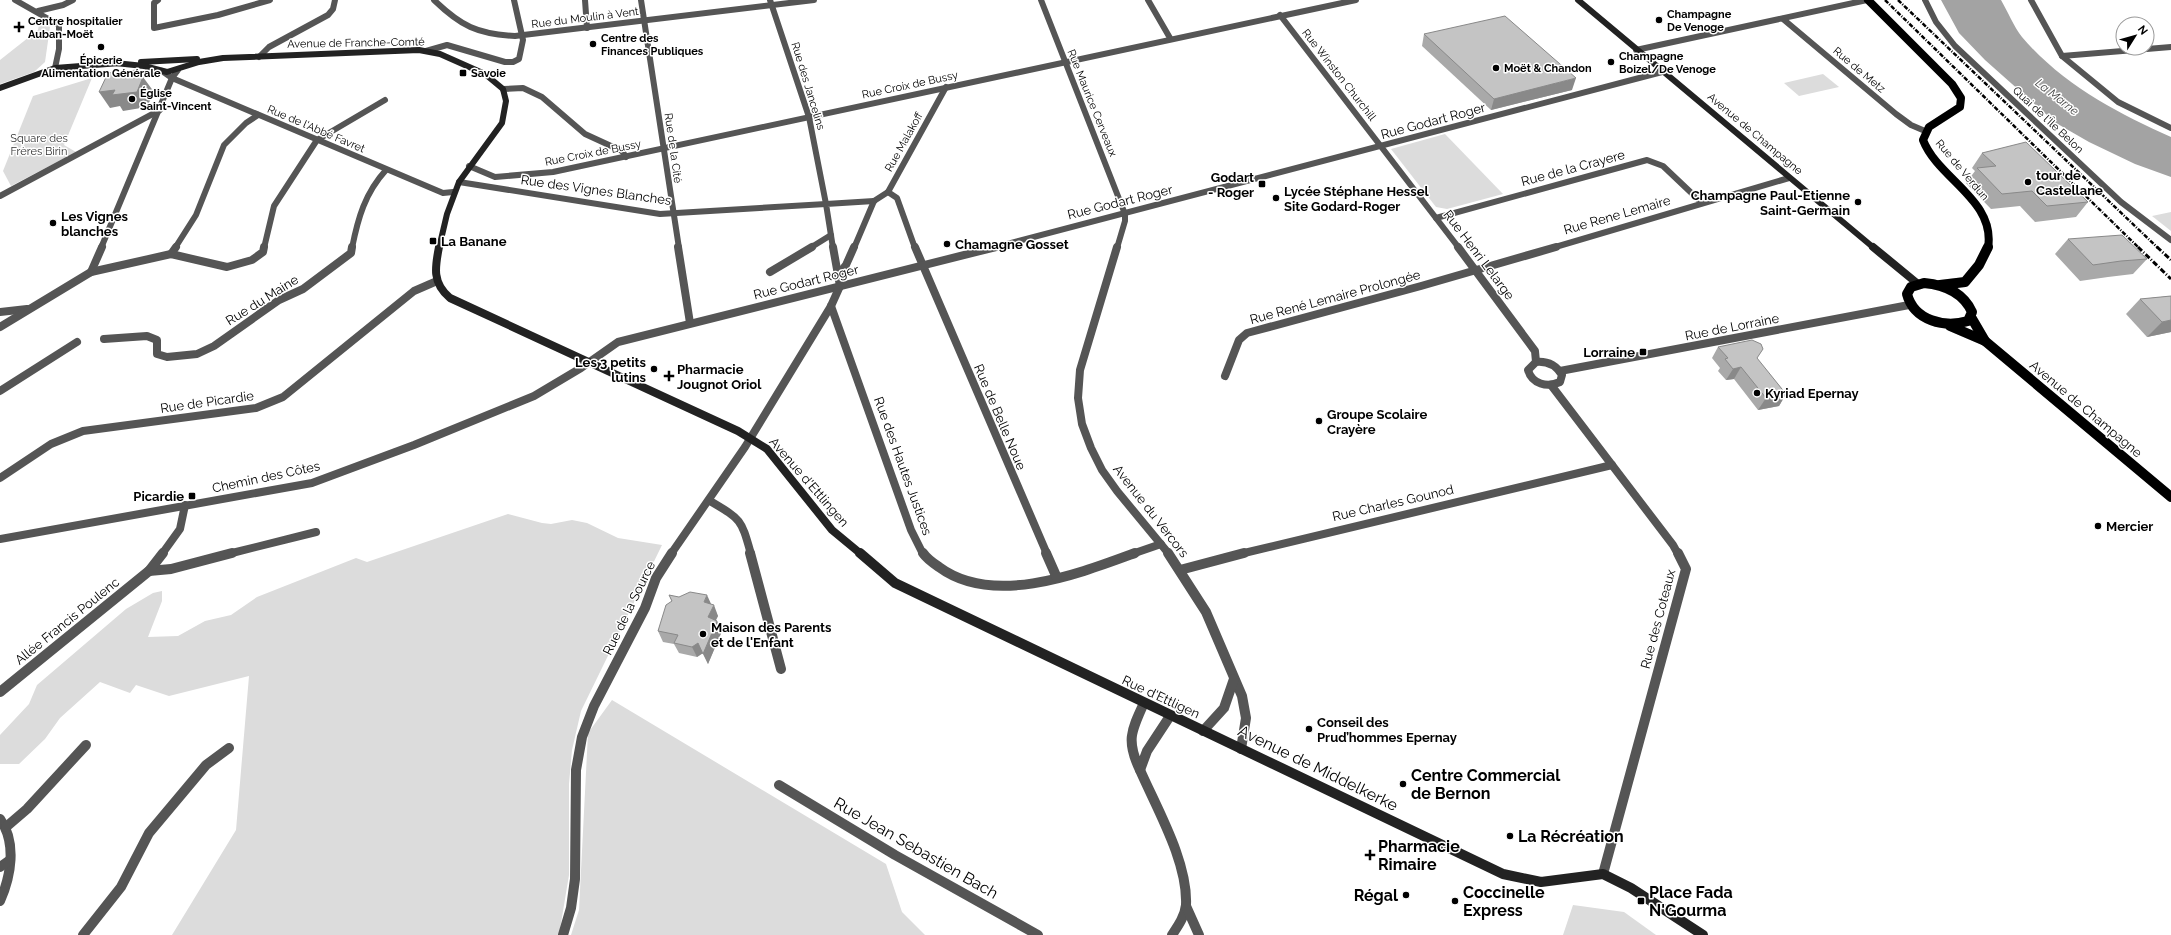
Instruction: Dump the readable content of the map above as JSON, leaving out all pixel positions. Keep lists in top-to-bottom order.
{
  "streets": {
    "main road": ["Avenue de Champagne", "Rue de Verdun"],
    "street": [
      "Rue du Moulin à Vent",
      "Avenue de Franche-Comté",
      "Rue de Metz",
      "Rue Winston Churchill",
      "Rue Croix de Bussy",
      "Rue des Jancelins",
      "Rue Maurice Cerveaux",
      "Quai de l'Île Belon",
      "Rue Godart Roger",
      "Rue de l'Abbé Favret",
      "Rue Malakoff",
      "Rue de la Cité",
      "Rue de la Crayere",
      "Rue des Vignes Blanches",
      "Rue Rene Lemaire",
      "Rue Henri Lelarge",
      "Rue René Lemaire Prolongée",
      "Rue du Maine",
      "Rue de Lorraine",
      "Rue de Picardie",
      "Rue de Belle Noue",
      "Rue des Hautes Justices",
      "Chemin des Côtes",
      "Avenue d'Ettlingen",
      "Rue Charles Gounod",
      "Avenue du Vercors",
      "Rue de la Source",
      "Rue des Coteaux",
      "Allée Francis Poulenc",
      "Rue d'Ettligen",
      "Avenue de Middelkerke",
      "Rue Jean Sebastien Bach"
    ]
  },
  "crossings": [
    ["Rue du Moulin à Vent", "Rue des Jancelins"],
    ["Rue du Moulin à Vent", "Rue de la Cité"],
    ["Avenue de Franche-Comté", "Rue de l'Abbé Favret"],
    ["Rue de Metz", "Rue de Verdun"],
    ["Rue Winston Churchill", "Rue Croix de Bussy"],
    ["Rue Winston Churchill", "Rue Godart Roger"],
    ["Rue Winston Churchill", "Rue Henri Lelarge"],
    ["Rue Croix de Bussy", "Rue des Jancelins"],
    ["Rue Croix de Bussy", "Rue Maurice Cerveaux"],
    ["Rue Croix de Bussy", "Rue Malakoff"],
    ["Rue Croix de Bussy", "Rue de la Cité"],
    ["Rue des Jancelins", "Rue Godart Roger"],
    ["Rue des Jancelins", "Rue des Vignes Blanches"],
    ["Rue des Jancelins", "Rue de la Source"],
    ["Rue Maurice Cerveaux", "Rue Godart Roger"],
    ["Rue Maurice Cerveaux", "Avenue du Vercors"],
    ["Rue Godart Roger", "Avenue de Champagne"],
    ["Rue Godart Roger", "Rue de la Cité"],
    ["Rue Godart Roger", "Rue Henri Lelarge"],
    ["Rue Godart Roger", "Rue de Belle Noue"],
    ["Rue Godart Roger", "Chemin des Côtes"],
    ["Rue Godart Roger", "Avenue d'Ettlingen"],
    ["Rue Godart Roger", "Avenue du Vercors"],
    ["Rue Godart Roger", "Rue de la Source"],
    ["Rue de l'Abbé Favret", "Rue du Maine"],
    ["Avenue de Champagne", "Rue Rene Lemaire"],
    ["Avenue de Champagne", "Rue de Lorraine"],
    ["Rue Malakoff", "Rue des Vignes Blanches"],
    ["Rue Malakoff", "Rue de Belle Noue"],
    ["Rue de la Cité", "Rue des Vignes Blanches"],
    ["Rue de la Crayere", "Rue Rene Lemaire"],
    ["Rue de la Crayere", "Rue Henri Lelarge"],
    ["Rue Rene Lemaire", "Rue Henri Lelarge"],
    ["Rue Rene Lemaire", "Rue René Lemaire Prolongée"],
    ["Rue Henri Lelarge", "Rue René Lemaire Prolongée"],
    ["Rue Henri Lelarge", "Rue de Lorraine"],
    ["Rue Henri Lelarge", "Rue des Coteaux"],
    ["Rue de Lorraine", "Rue des Coteaux"],
    ["Rue de Belle Noue", "Rue des Hautes Justices"],
    ["Rue des Hautes Justices", "Avenue du Vercors"],
    ["Rue des Hautes Justices", "Rue de la Source"],
    ["Chemin des Côtes", "Avenue d'Ettlingen"],
    ["Chemin des Côtes", "Allée Francis Poulenc"],
    ["Avenue d'Ettlingen", "Rue de la Source"],
    ["Avenue d'Ettlingen", "Rue d'Ettligen"],
    ["Rue Charles Gounod", "Avenue du Vercors"],
    ["Rue Charles Gounod", "Rue des Coteaux"],
    ["Avenue du Vercors", "Avenue de Middelkerke"],
    ["Rue des Coteaux", "Avenue de Middelkerke"],
    ["Rue d'Ettligen", "Avenue de Middelkerke"]
  ],
  "water": ["La Marne"],
  "parks": ["Square des Frères Birin"],
  "places": {
    "other": [
      "Champagne De Venoge",
      "Centre des Finances Publiques",
      "Épicerie Alimentation Générale",
      "Champagne Boizel/De Venoge",
      "Moёt & Chandon",
      "Église Saint-Vincent",
      "tour de Castellane",
      "Lycée Stéphane Hessel Site Godard-Roger",
      "Champagne Paul-Etienne Saint-Germain",
      "Les Vignes blanches",
      "Chamagne Gosset",
      "Les 3 petits lutins",
      "Kyriad Epernay",
      "Groupe Scolaire Crayère",
      "Mercier",
      "Maison des Parents et de l'Enfant",
      "Conseil des Prud’hommes Epernay",
      "Centre Commercial de Bernon",
      "La Récréation",
      "Régal",
      "Coccinelle Express"
    ],
    "health": ["Centre hospitalier Auban-Moët", "Pharmacie Jougnot Oriol", "Pharmacie Rimaire"],
    "transit": [
      "Savoie",
      "Godart - Roger",
      "La Banane",
      "Lorraine",
      "Picardie",
      "Place Fada N'Gourma"
    ]
  },
  "north": "top right"
}
